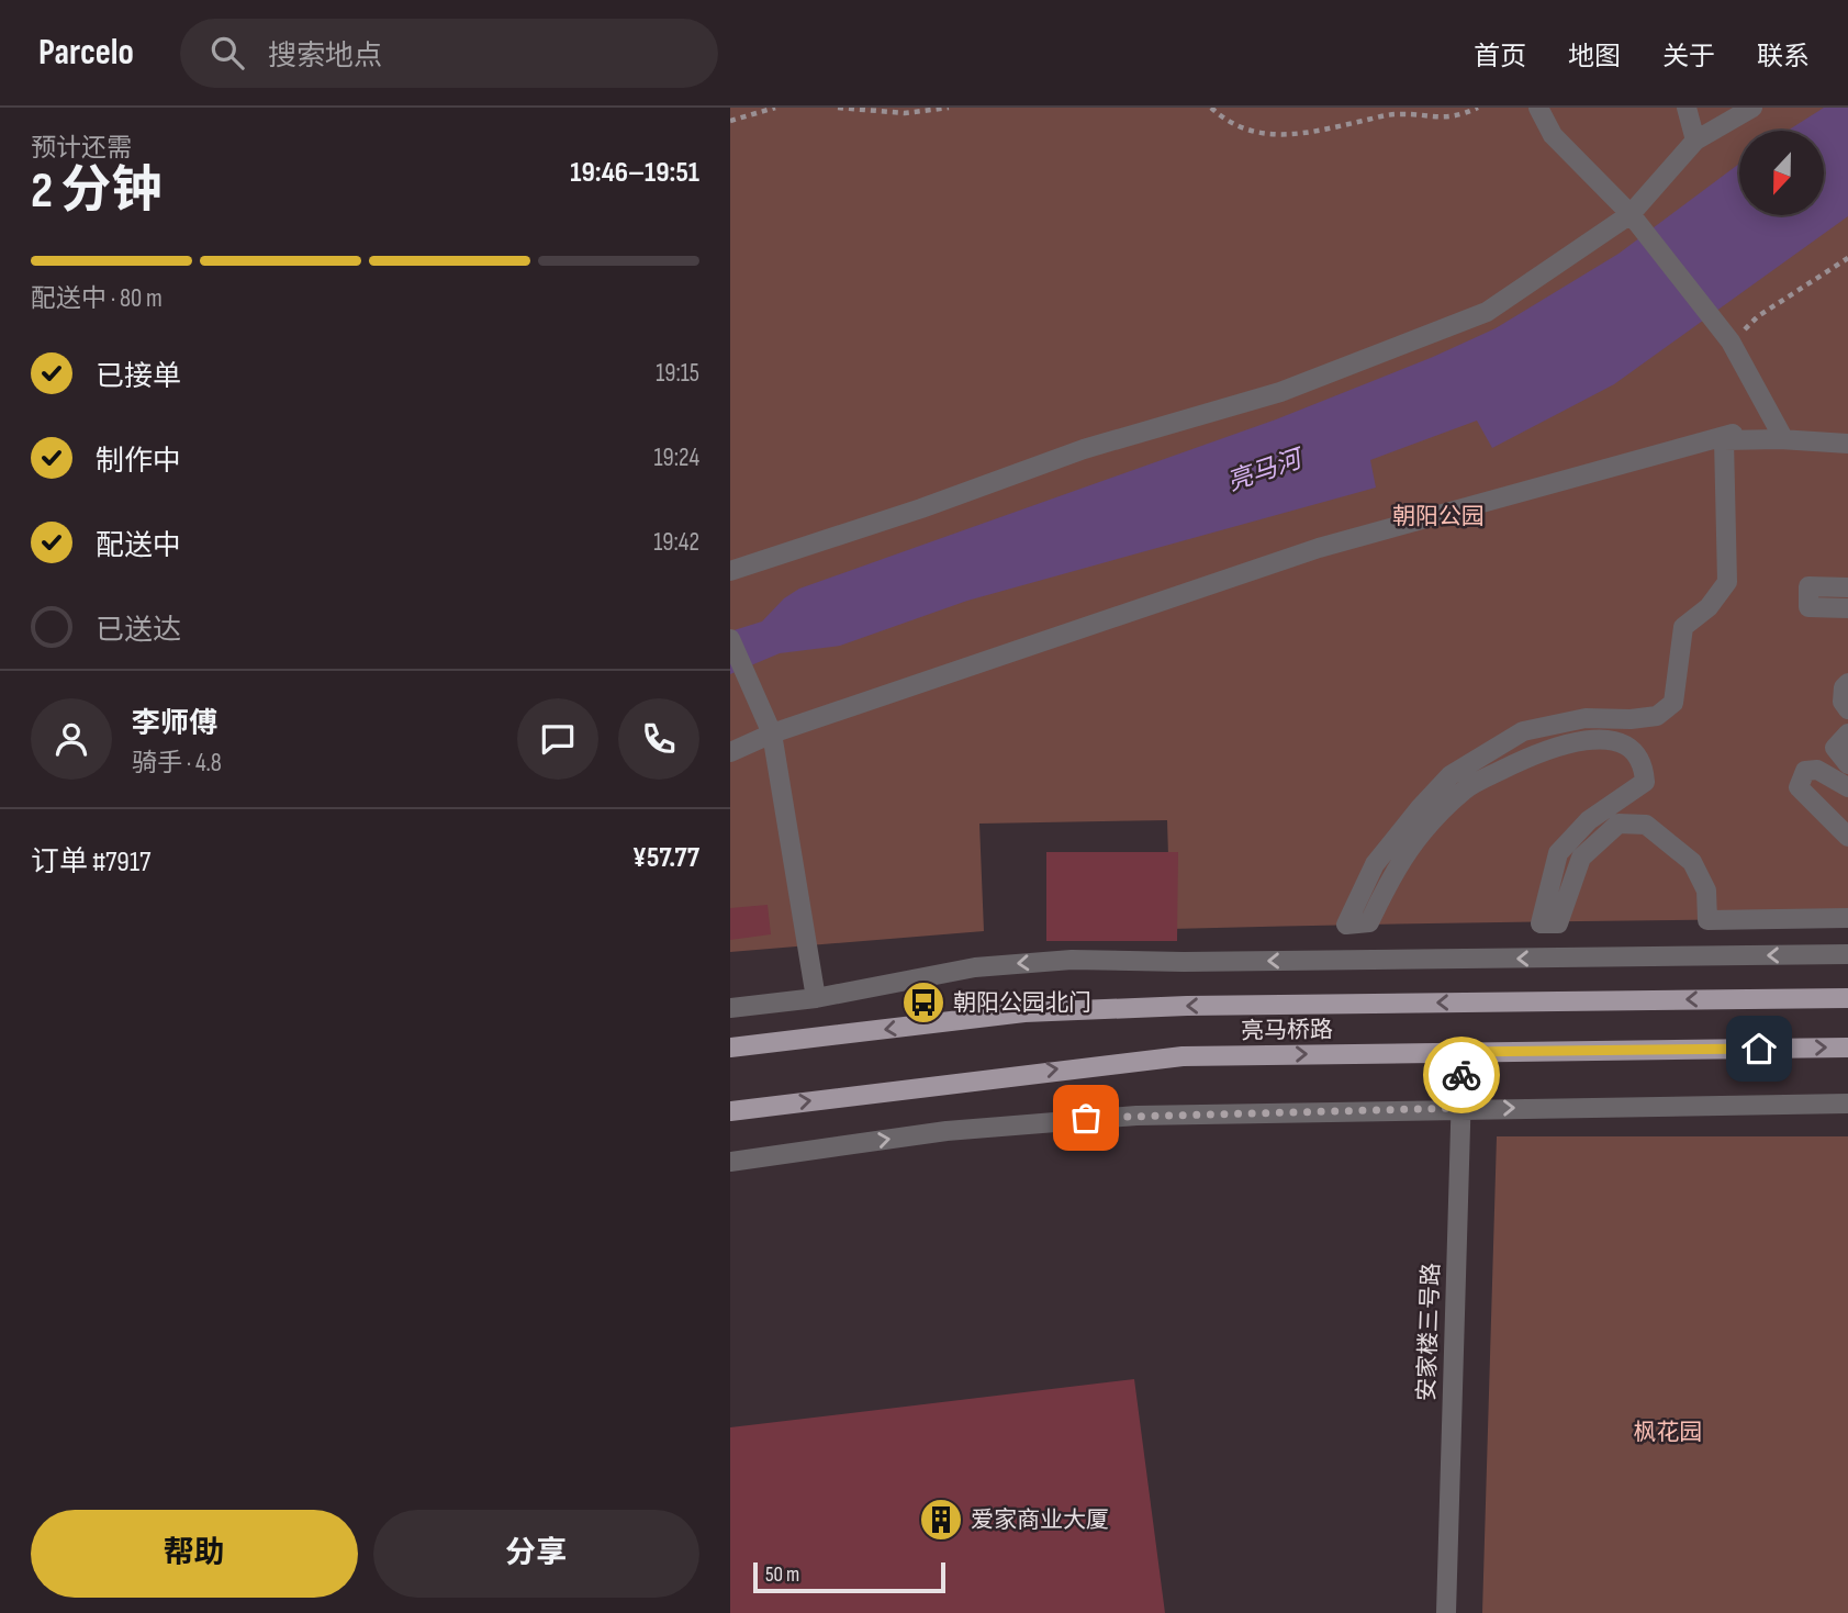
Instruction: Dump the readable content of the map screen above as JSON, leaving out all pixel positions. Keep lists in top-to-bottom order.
{
  "streets": {
    "main road": ["亮马桥路"],
    "street": ["安家楼三号路"]
  },
  "crossings": [
    ["亮马桥路", "安家楼三号路"]
  ],
  "water": ["亮马河"],
  "parks": ["朝阳公园", "枫花园"],
  "places": {
    "bus stop": ["朝阳公园北门"],
    "building": ["爱家商业大厦"]
  },
  "scale_bar": "50 m",
  "north": "bottom",
  "page": {
    "header": "Parcelo",
    "search": "搜索地点",
    "nav": [
      "首页",
      "地图",
      "关于",
      "联系"
    ],
    "heading": ["2 分钟", "预计还需", "19:46–19:51"],
    "panel": [
      "李师傅",
      "骑手 · 4.8",
      "订单 #7917",
      "¥57.77"
    ],
    "bar": "配送中 · 80 m",
    "list": [
      ["已接单", "19:15"],
      ["制作中", "19:24"],
      ["配送中", "19:42"],
      "已送达"
    ],
    "buttons": ["帮助", "分享"],
    "scale": "50 m"
  }
}
